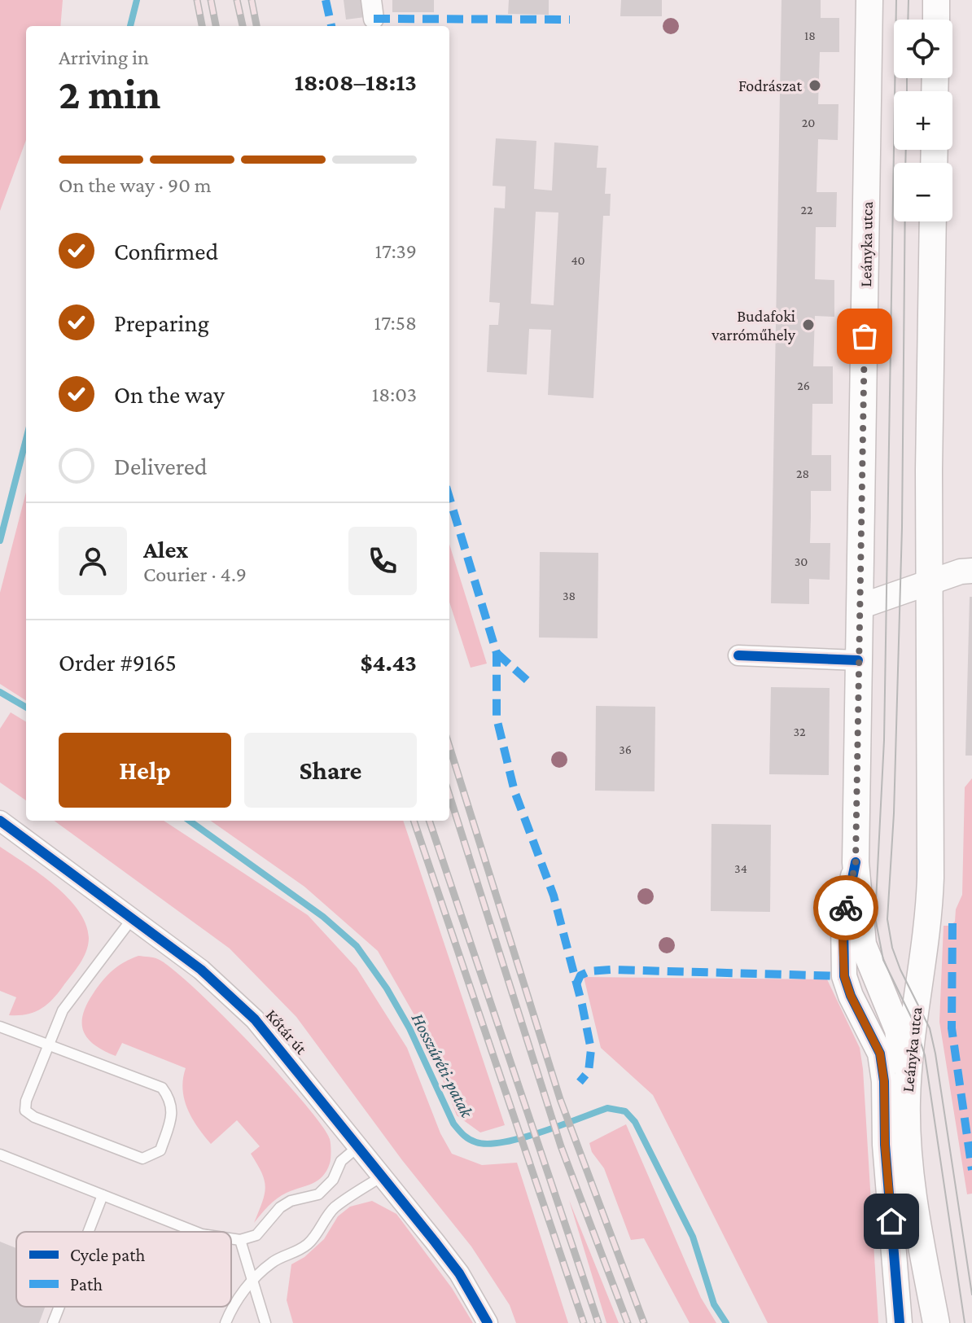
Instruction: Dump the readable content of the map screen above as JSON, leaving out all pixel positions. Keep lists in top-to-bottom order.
{
  "streets": {
    "main road": ["Leányka utca"],
    "street": ["Kőtár út"]
  },
  "water": ["Hosszúréti-patak"],
  "places": ["Fodrászat", "Budafoki varróműhely"],
  "house_numbers": [
    "18",
    "20",
    "22",
    "40",
    "26",
    "28",
    "30",
    "38",
    "32",
    "36",
    "34"
  ],
  "legend": ["Cycle path", "Path"],
  "page": {
    "map_buttons": ["+", "−"],
    "heading": ["2 min", "Arriving in", "18:08–18:13"],
    "panel": [
      "Alex",
      "Courier · 4.9",
      "Order #9165",
      "$4.43"
    ],
    "bar": "On the way · 90 m",
    "list": [
      ["Confirmed", "17:39"],
      ["Preparing", "17:58"],
      ["On the way", "18:03"],
      "Delivered"
    ],
    "buttons": ["Help", "Share"]
  }
}
